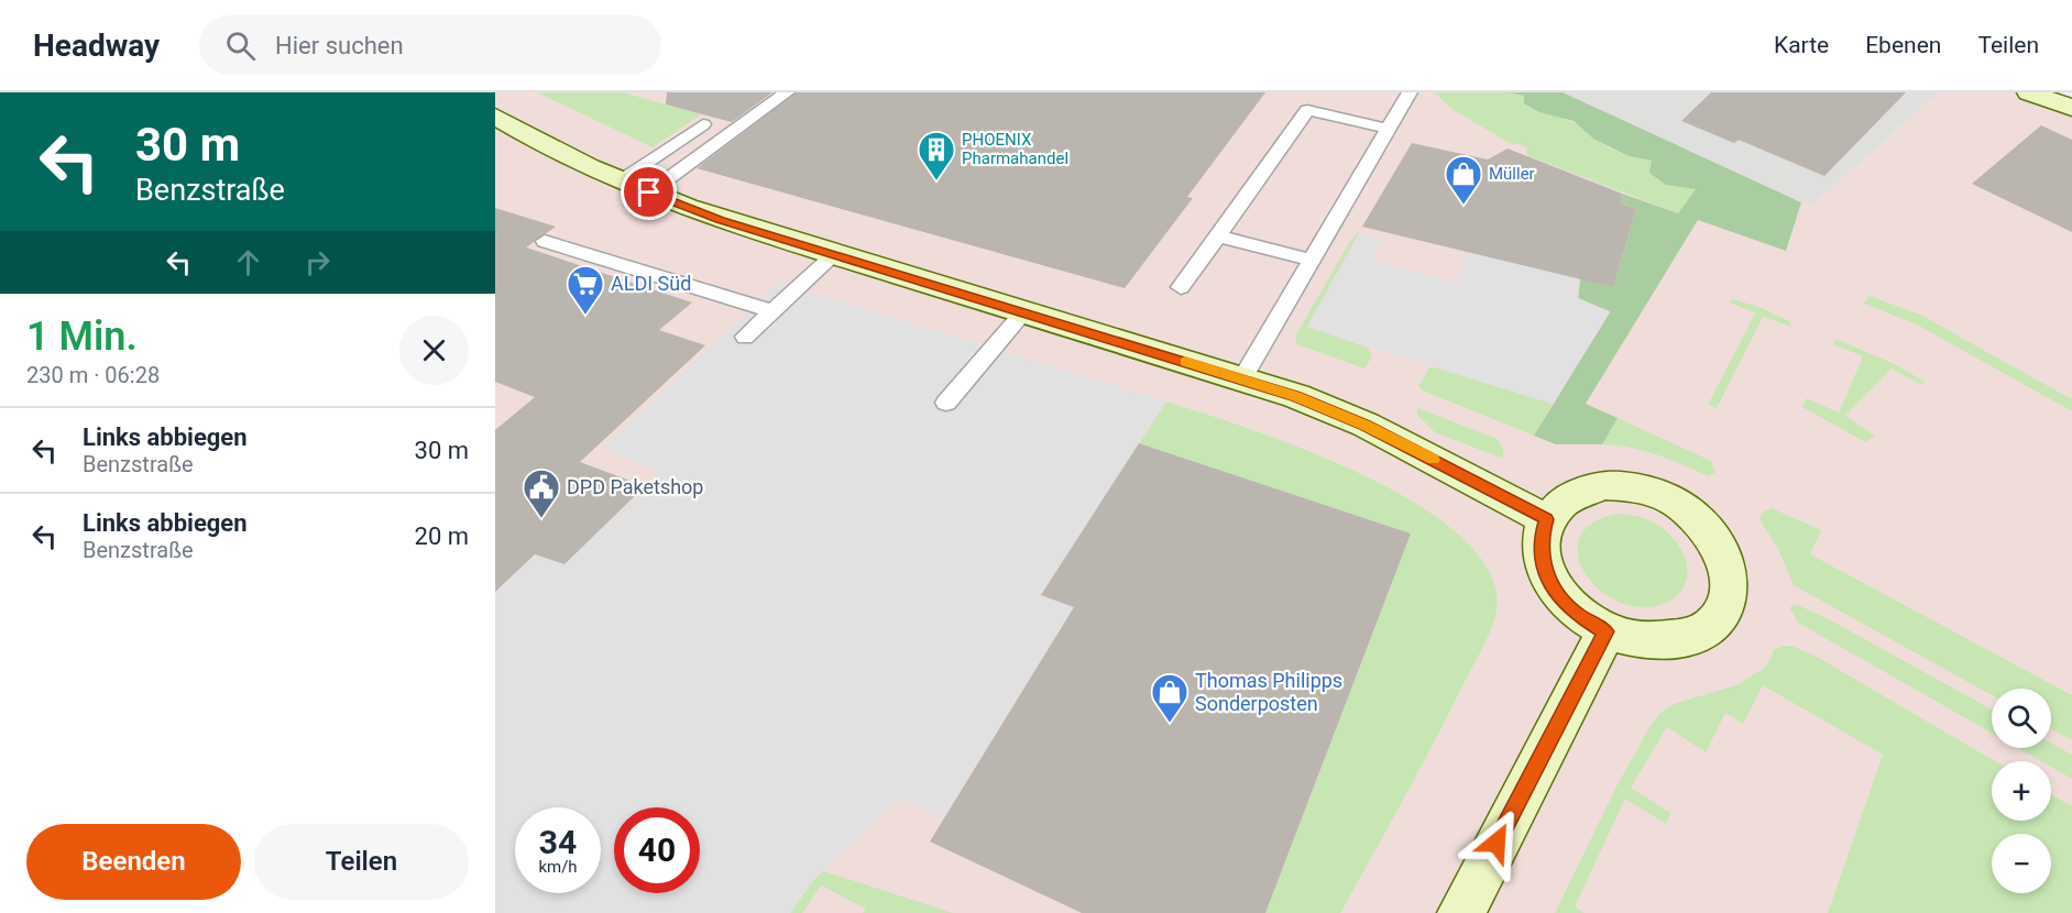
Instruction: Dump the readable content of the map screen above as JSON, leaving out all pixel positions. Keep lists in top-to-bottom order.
{
  "places": {
    "building": ["PHOENIX Pharmahandel"],
    "shop": ["Müller", "Thomas Philipps Sonderposten"],
    "supermarket": ["ALDI Süd"],
    "public building": ["DPD Paketshop"]
  },
  "page": {
    "header": "Headway",
    "search": "Hier suchen",
    "nav": ["Karte", "Ebenen", "Teilen"],
    "turn": ["30 m", "Benzstraße"],
    "heading": ["1 Min.", "230 m · 06:28"],
    "list": [
      {
        "name": "Links abbiegen",
        "note": "Benzstraße",
        "value": "30 m"
      },
      {
        "name": "Links abbiegen",
        "note": "Benzstraße",
        "value": "20 m"
      }
    ],
    "map_buttons": ["+", "−"],
    "speed": "34 km/h",
    "limit": "40",
    "buttons": ["Beenden", "Teilen"]
  }
}
